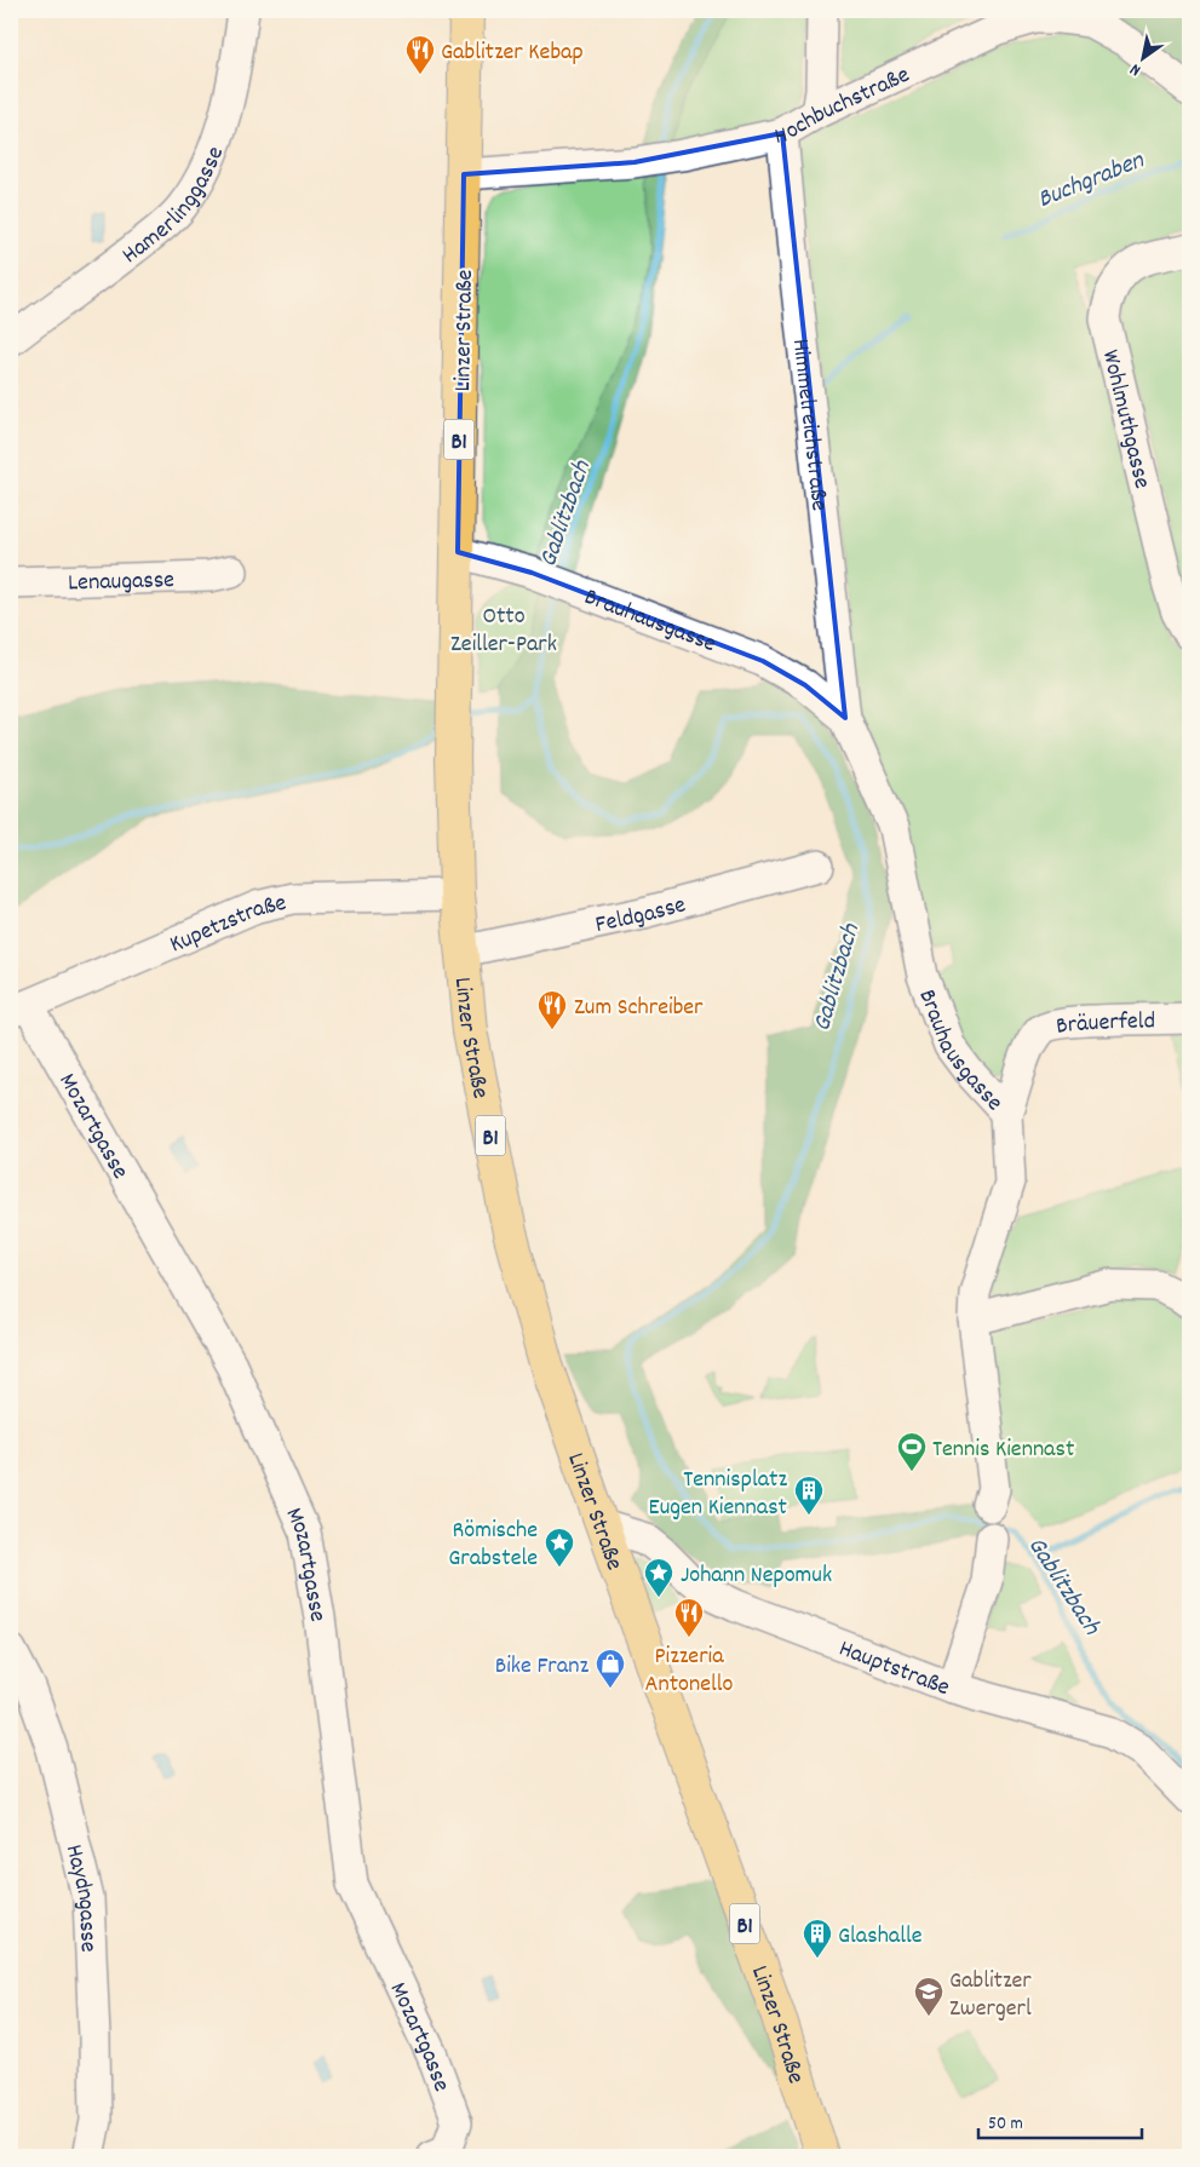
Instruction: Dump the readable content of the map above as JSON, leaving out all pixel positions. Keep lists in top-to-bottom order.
{
  "streets": {
    "main road": ["Linzer Straße", "B1"],
    "street": [
      "Hochbuchstraße",
      "Hamerlinggasse",
      "Wohlmuthgasse",
      "Himmelreichstraße",
      "Lenaugasse",
      "Brauhausgasse",
      "Feldgasse",
      "Kupetzstraße",
      "Bräuerfeld",
      "Mozartgasse",
      "Hauptstraße",
      "Haydngasse"
    ]
  },
  "crossings": [
    ["Hochbuchstraße", "Linzer Straße"],
    ["Hochbuchstraße", "Himmelreichstraße"],
    ["Linzer Straße", "Brauhausgasse"],
    ["Linzer Straße", "Feldgasse"],
    ["Linzer Straße", "Kupetzstraße"],
    ["Linzer Straße", "Hauptstraße"],
    ["Himmelreichstraße", "Brauhausgasse"],
    ["Brauhausgasse", "Bräuerfeld"],
    ["Kupetzstraße", "Mozartgasse"]
  ],
  "water": ["Buchgraben", "Gablitzbach"],
  "parks": ["Otto Zeiller-Park"],
  "places": {
    "restaurant": ["Gablitzer Kebap", "Zum Schreiber", "Pizzeria Antonello"],
    "sports": ["Tennis Kiennast"],
    "building": ["Tennisplatz Eugen Kiennast", "Glashalle"],
    "place": ["Römische Grabstele", "Johann Nepomuk"],
    "shop": ["Bike Franz"],
    "school or university": ["Gablitzer Zwergerl"]
  },
  "scale_bar": "50 m",
  "north": "bottom left"
}
